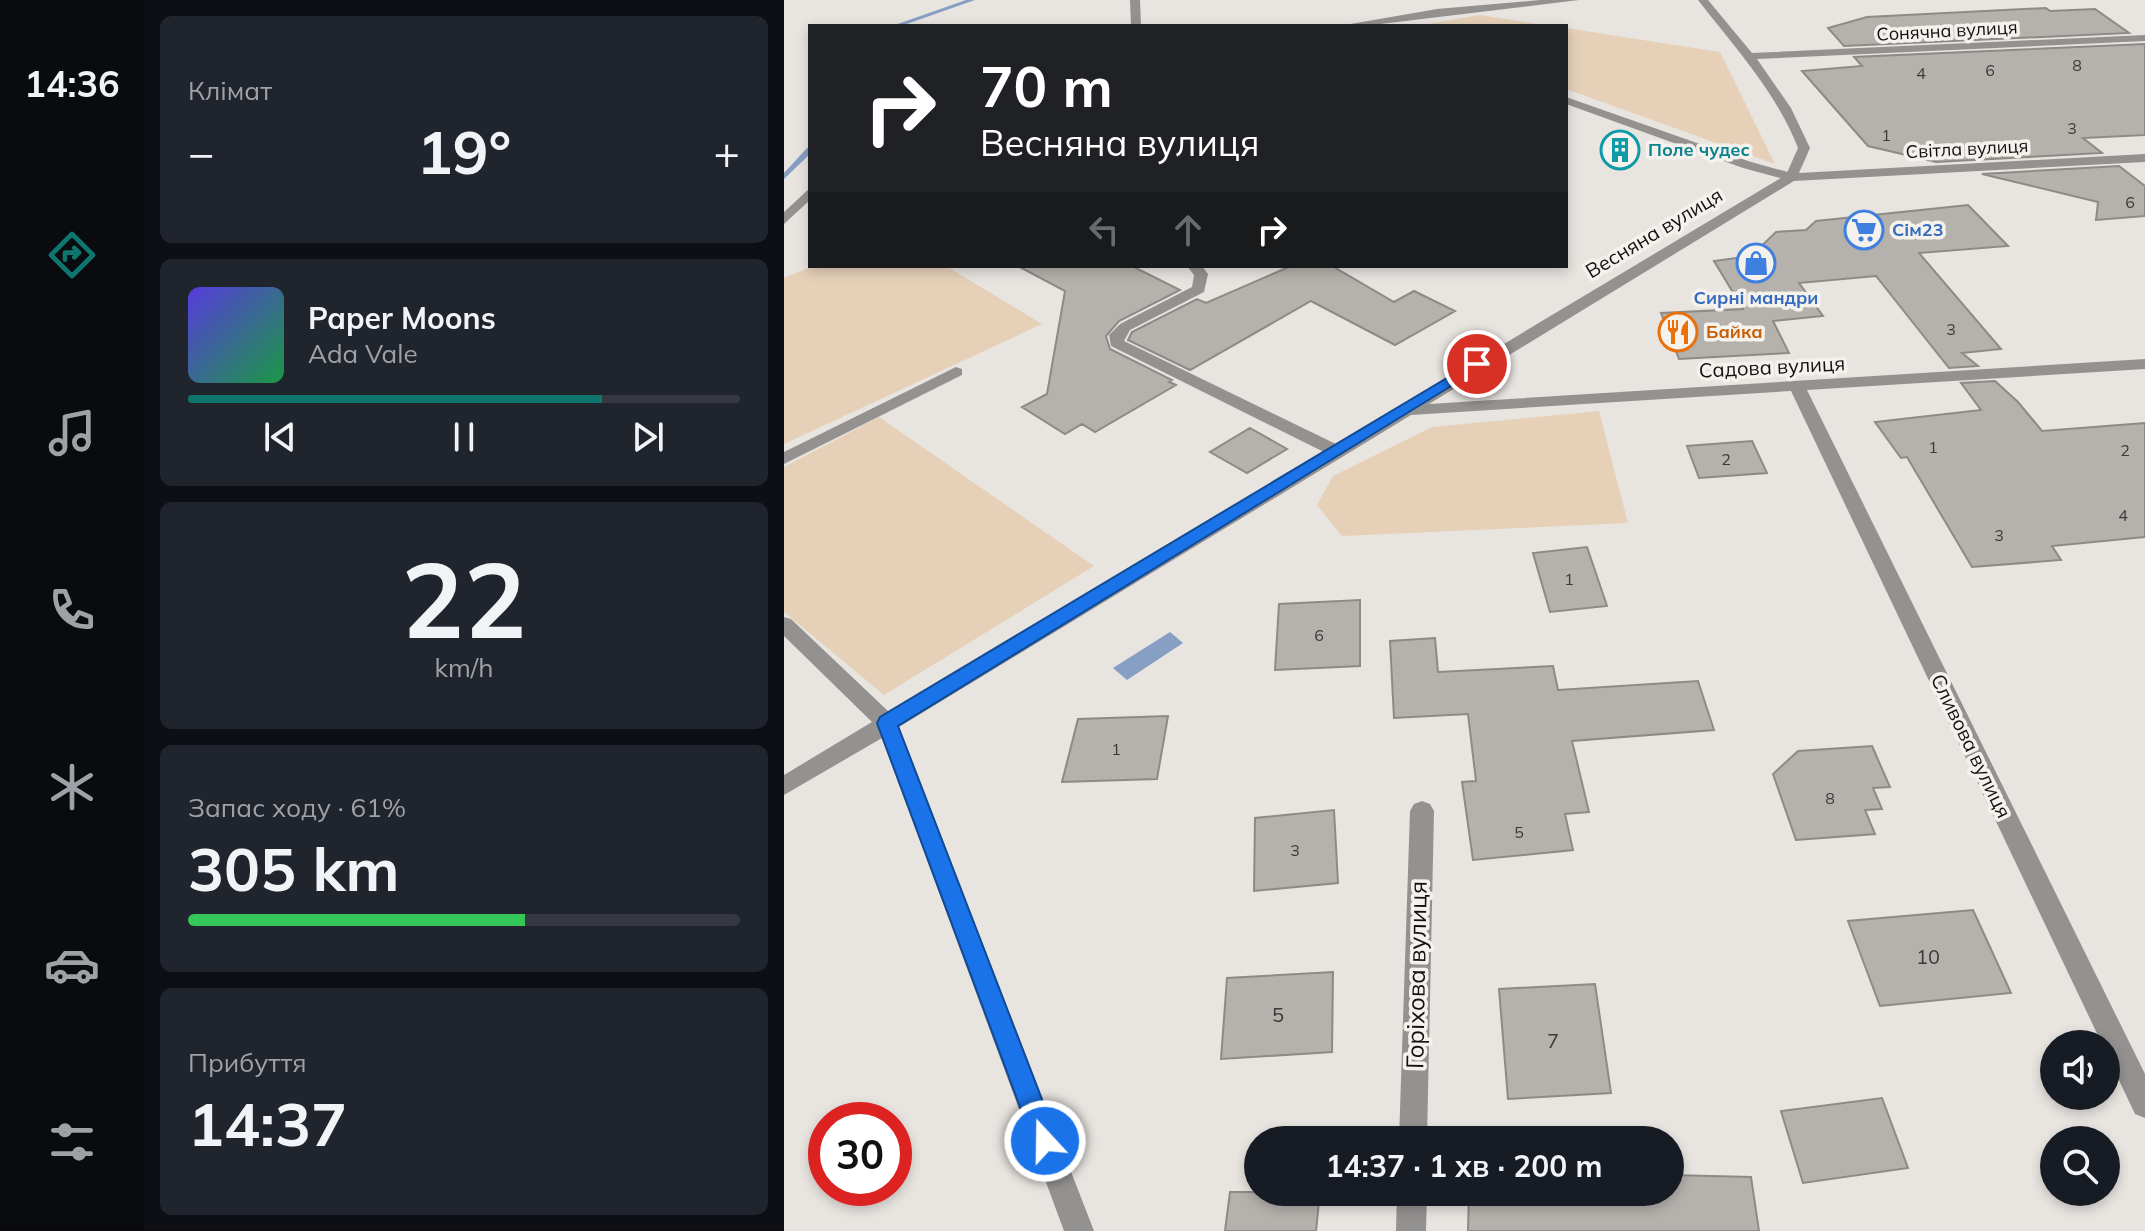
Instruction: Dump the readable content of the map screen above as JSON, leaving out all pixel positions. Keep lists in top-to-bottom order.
{
  "streets": {
    "street": [
      "Сонячна вулиця",
      "Світла вулиця",
      "Весняна вулиця",
      "Садова вулиця",
      "Сливова вулиця",
      "Горіхова вулиця"
    ]
  },
  "crossings": [
    ["Світла вулиця", "Весняна вулиця"],
    ["Весняна вулиця", "Садова вулиця"],
    ["Садова вулиця", "Сливова вулиця"]
  ],
  "places": {
    "building": ["Поле чудес"],
    "supermarket": ["Сім23"],
    "shop": ["Сирні мандри"],
    "restaurant": ["Байка"]
  },
  "house_numbers": [
    "8",
    "6",
    "4",
    "3",
    "1",
    "6",
    "3",
    "1",
    "2",
    "2",
    "4",
    "3",
    "1",
    "6",
    "1",
    "8",
    "5",
    "3",
    "10",
    "5",
    "7"
  ],
  "page": {
    "tabs": "14:36",
    "tile": [
      "Клімат",
      ["22", "km/h"],
      ["Запас ходу · 61%", "305 km"],
      ["Прибуття", "14:37"]
    ],
    "turn": ["70 m", "Весняна вулиця"],
    "heat": ["−", "19°", "+"],
    "song": ["Paper Moons", "Ada Vale"],
    "limit": "30",
    "trip": "14:37 · 1 хв · 200 m"
  }
}
